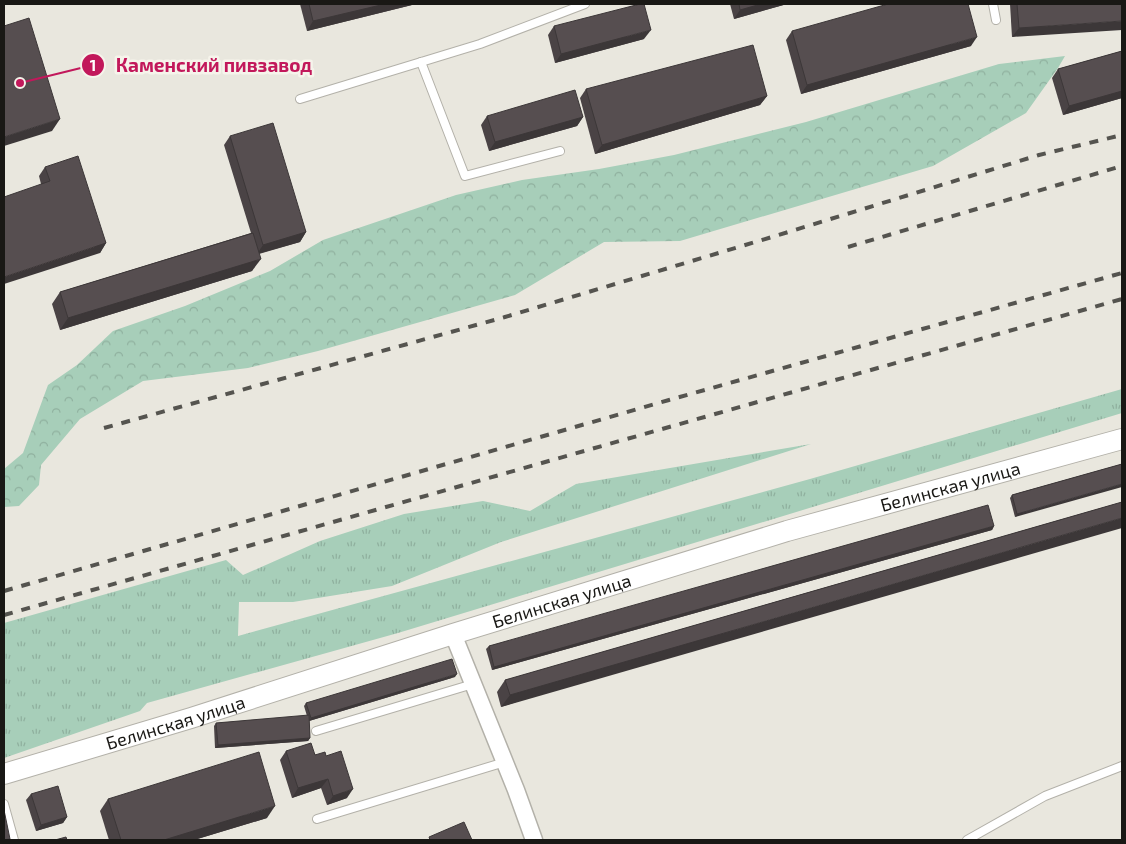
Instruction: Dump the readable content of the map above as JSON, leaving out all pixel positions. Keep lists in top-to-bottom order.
{
  "streets": {
    "street": ["Белинская улица"]
  },
  "places": ["Каменский пивзавод"]
}
